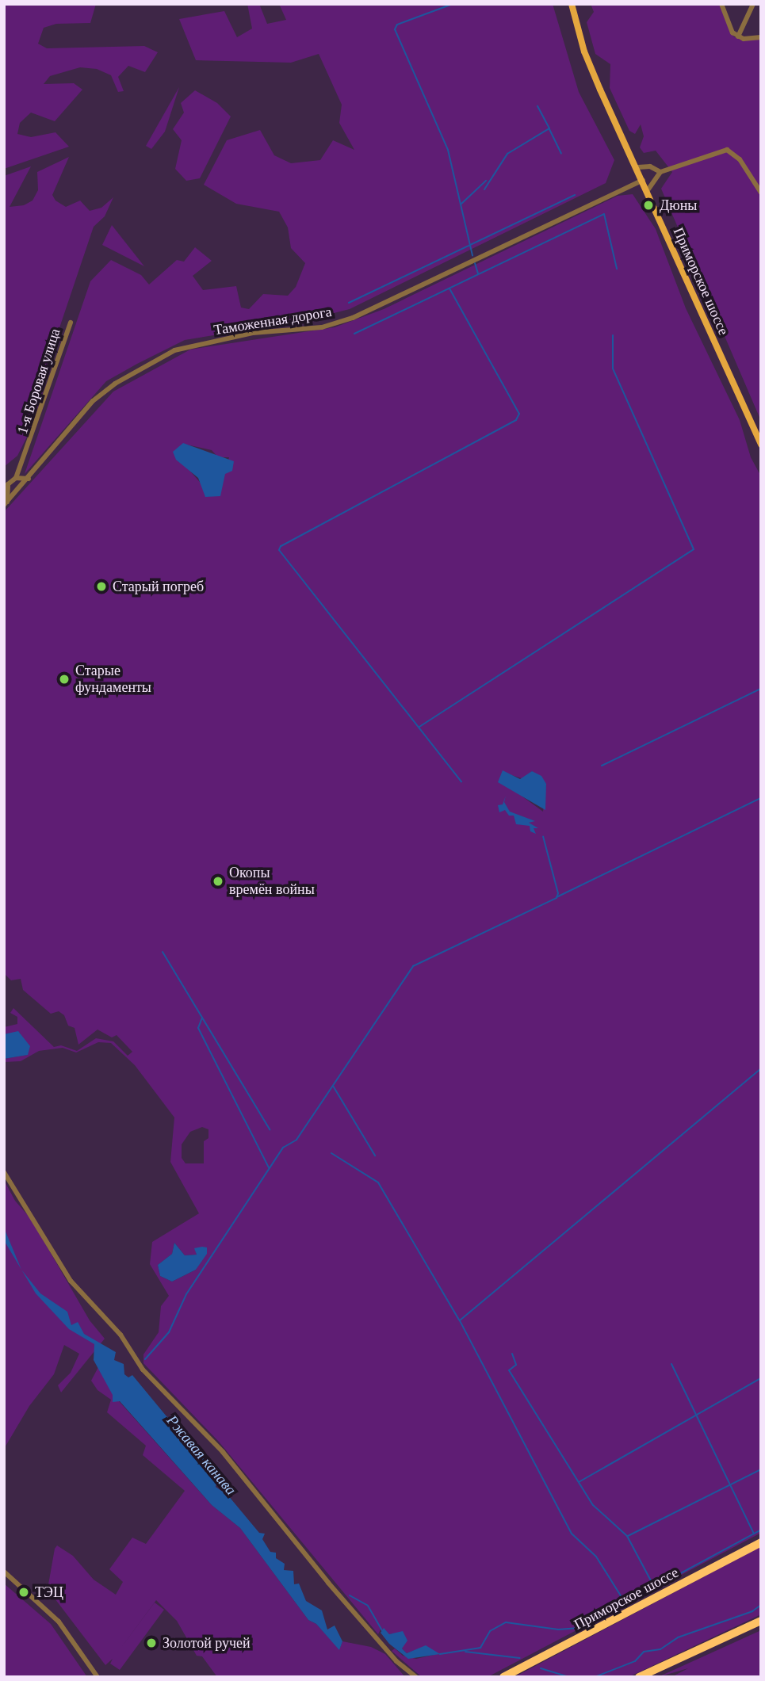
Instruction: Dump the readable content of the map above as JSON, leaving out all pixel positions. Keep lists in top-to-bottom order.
{
  "streets": {
    "highway": ["Приморское шоссе"],
    "street": ["Таможенная дорога", "1-я Боровая улица"]
  },
  "crossings": [
    ["Приморское шоссе", "Таможенная дорога"],
    ["Таможенная дорога", "1-я Боровая улица"]
  ],
  "water": ["Ржавая канава"],
  "places": [
    "Дюны",
    "Старый погреб",
    "Старые фундаменты",
    "Окопы времён войны",
    "ТЭЦ",
    "Золотой ручей"
  ]
}
